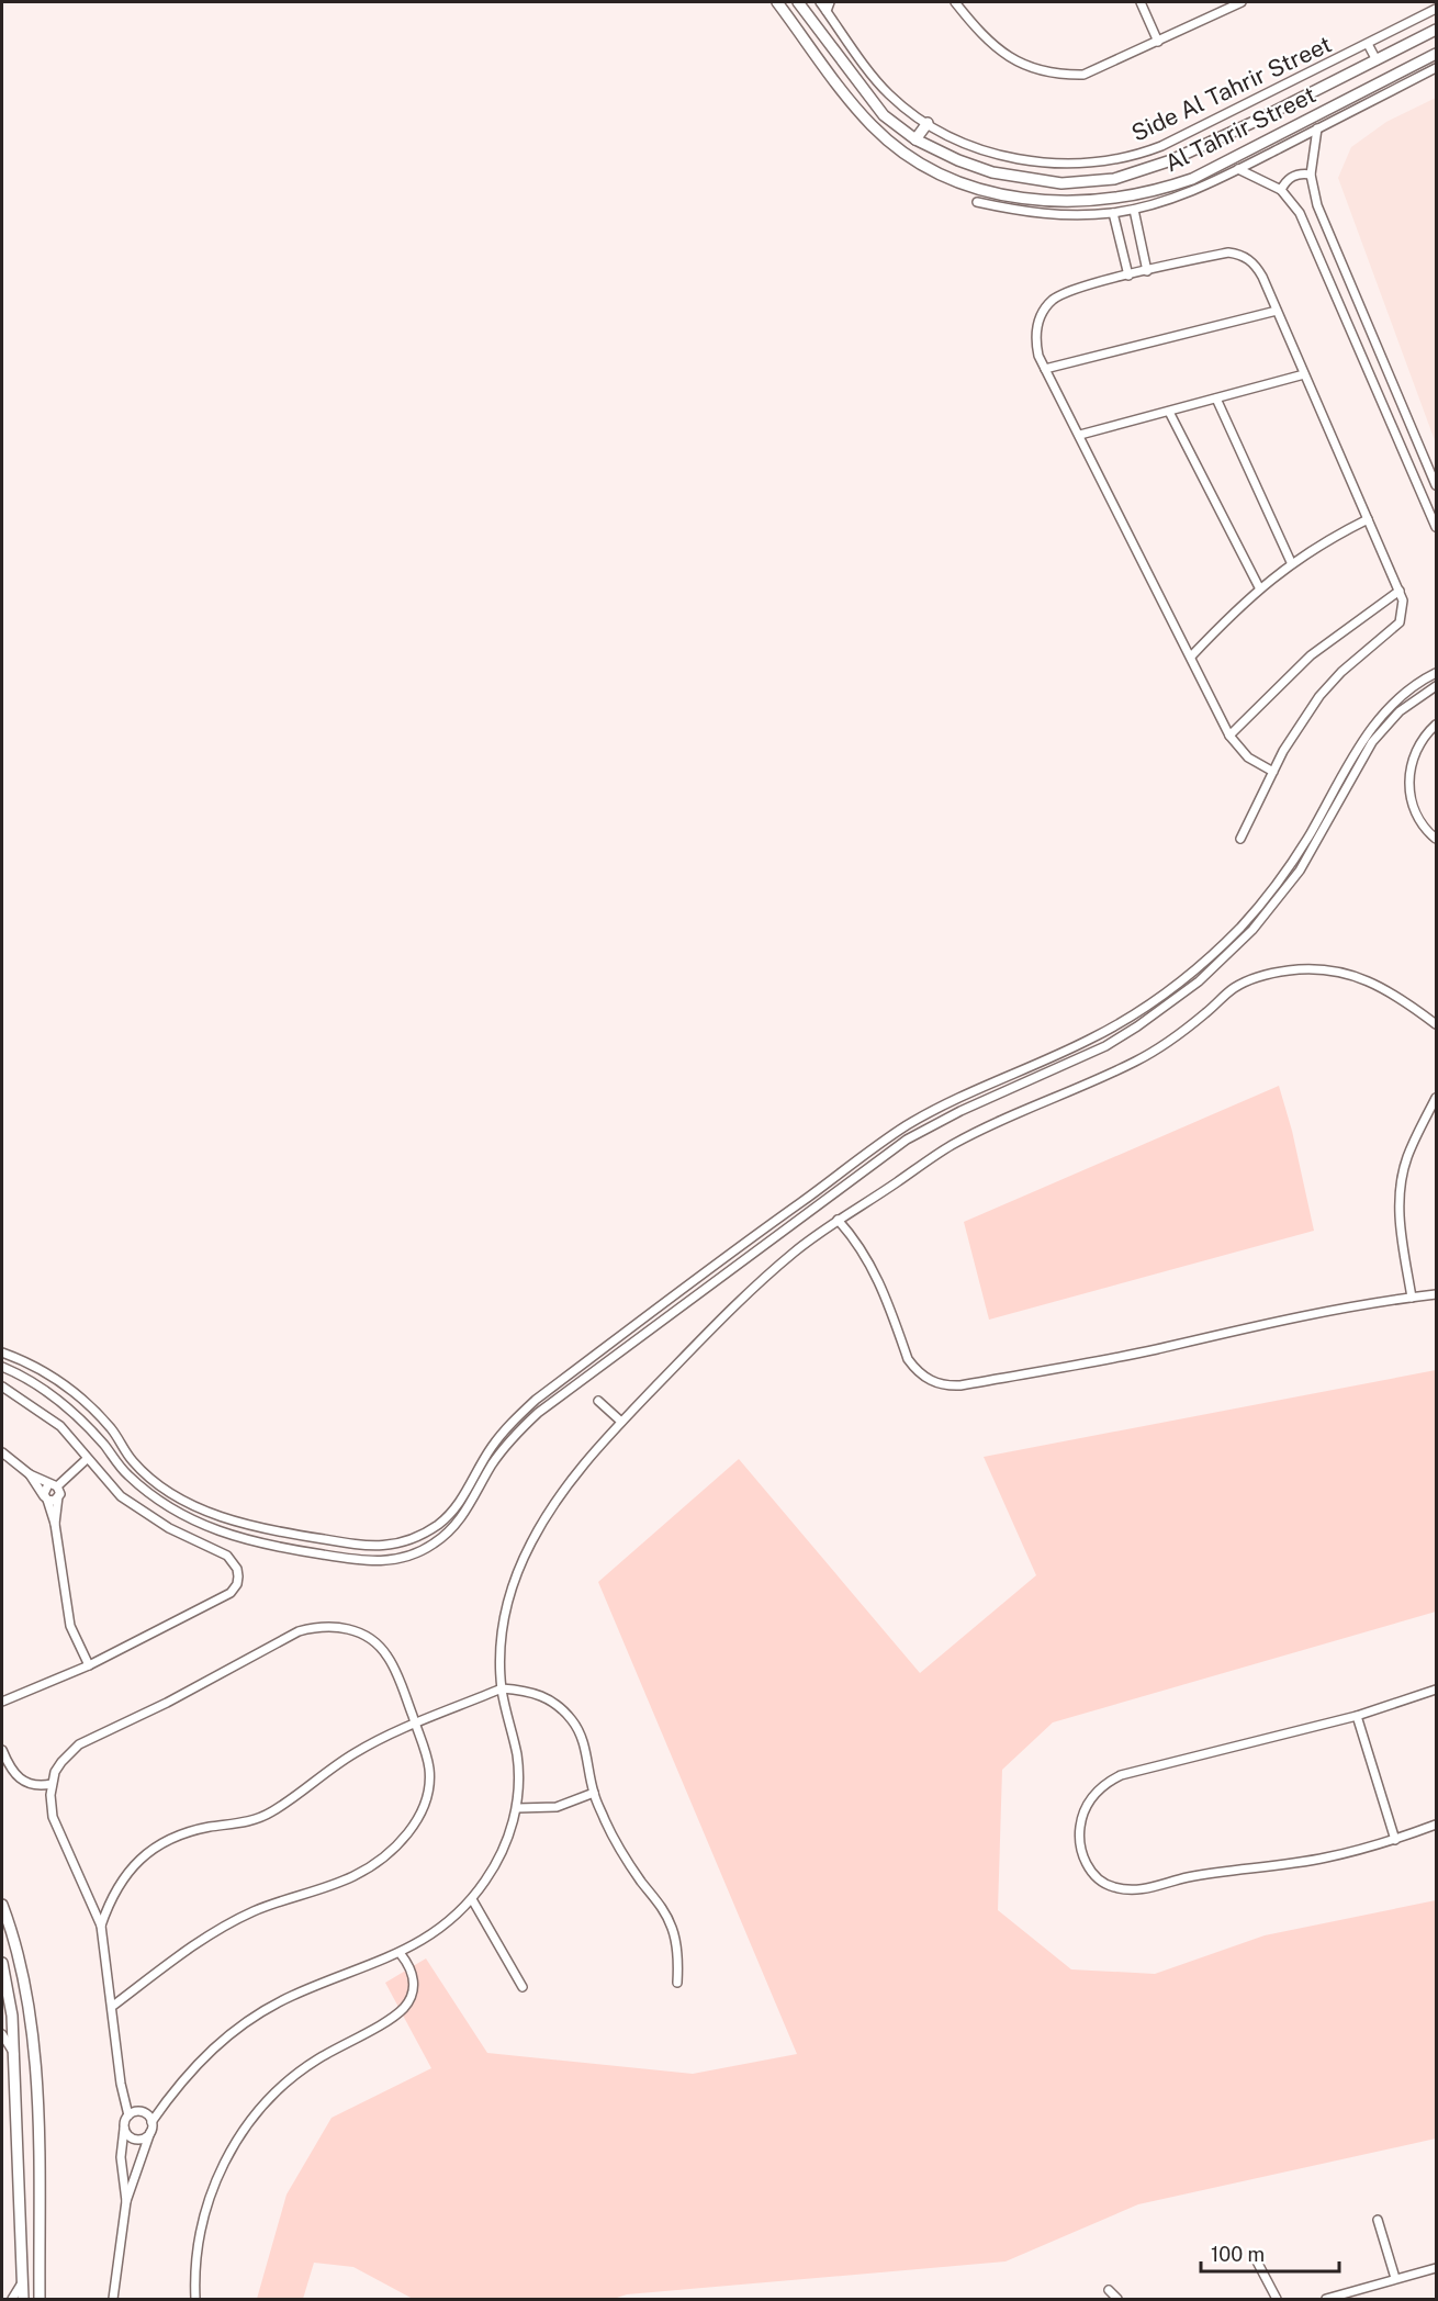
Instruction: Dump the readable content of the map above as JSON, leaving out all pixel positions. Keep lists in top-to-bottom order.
{
  "streets": {
    "street": ["Side Al Tahrir Street", "Al Tahrir Street"]
  },
  "scale_bar": "100 m"
}
